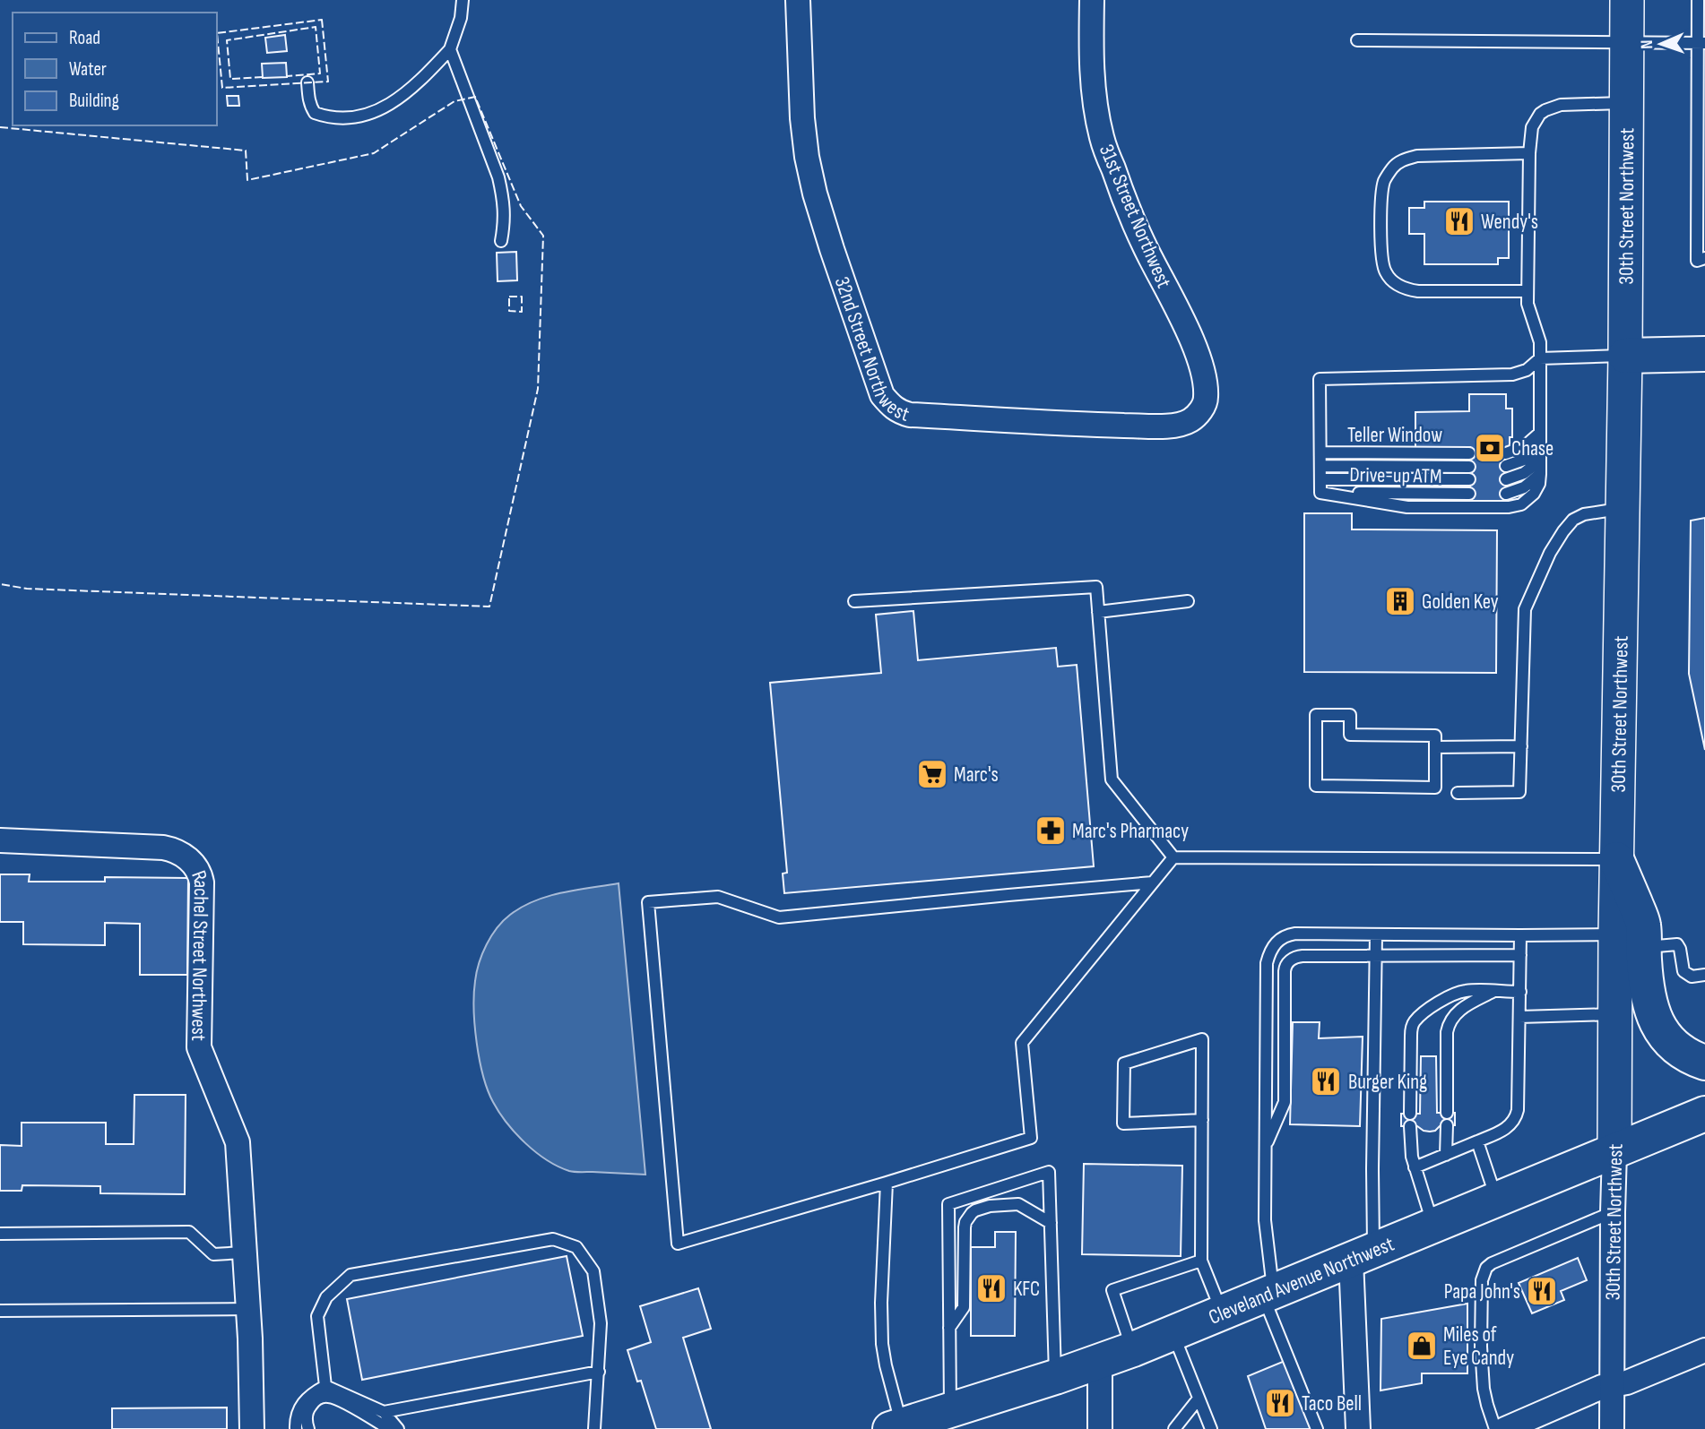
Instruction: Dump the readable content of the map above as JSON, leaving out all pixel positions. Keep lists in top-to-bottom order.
{
  "streets": {
    "main road": ["30th Street Northwest", "Cleveland Avenue Northwest"],
    "street": ["31st Street Northwest", "32nd Street Northwest", "Rachel Street Northwest"],
    "lane": ["Teller Window", "Drive-up ATM"]
  },
  "crossings": [
    ["30th Street Northwest", "Cleveland Avenue Northwest"],
    ["31st Street Northwest", "32nd Street Northwest"]
  ],
  "places": {
    "restaurant": [
      "Wendy's",
      "Burger King",
      "KFC",
      "Papa John's",
      "Taco Bell"
    ],
    "bank": ["Chase"],
    "building": ["Golden Key"],
    "supermarket": ["Marc's"],
    "pharmacy": ["Marc's Pharmacy"],
    "shop": ["Miles of Eye Candy"]
  },
  "legend": ["Road", "Water", "Building"],
  "north": "left"
}
